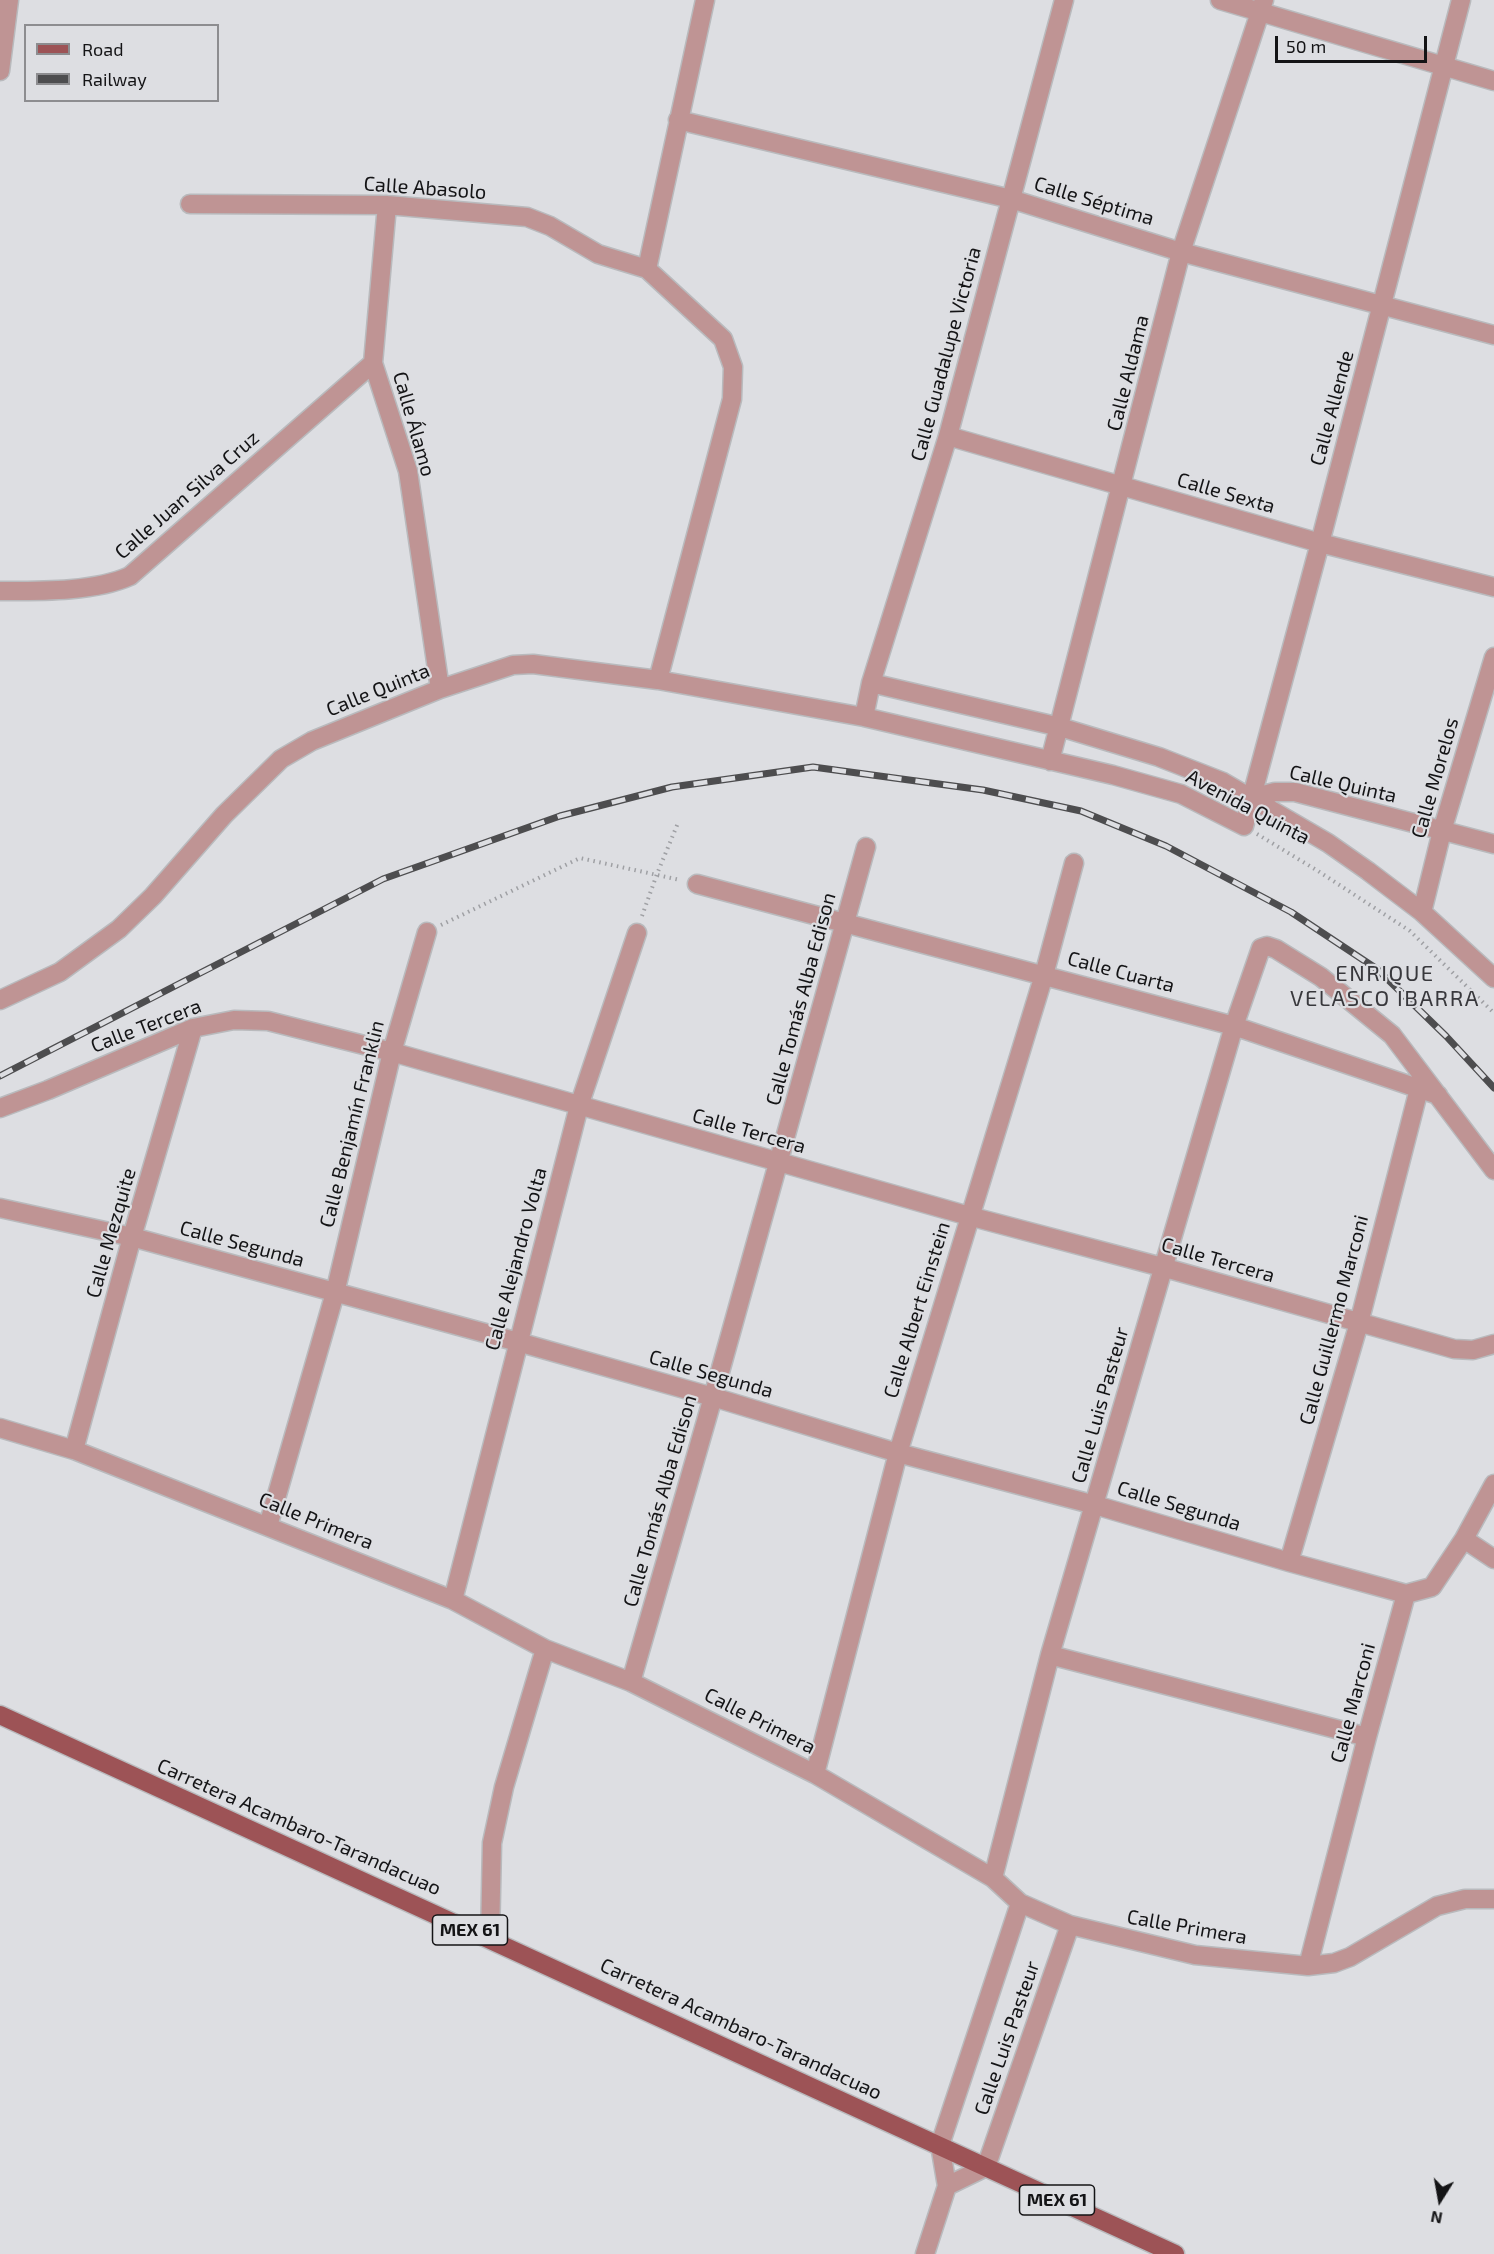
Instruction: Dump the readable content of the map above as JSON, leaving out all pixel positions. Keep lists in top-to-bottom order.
{
  "streets": {
    "main road": ["Carretera Acambaro-Tarandacuao", "MEX 61"],
    "street": [
      "Calle Abasolo",
      "Calle Séptima",
      "Calle Guadalupe Victoria",
      "Calle Aldama",
      "Calle Allende",
      "Calle Álamo",
      "Calle Sexta",
      "Calle Juan Silva Cruz",
      "Calle Quinta",
      "Calle Morelos",
      "Avenida Quinta",
      "Calle Cuarta",
      "Calle Tomás Alba Edison",
      "Calle Tercera",
      "Calle Benjamín Franklin",
      "Calle Mezquite",
      "Calle Segunda",
      "Calle Alejandro Volta",
      "Calle Albert Einstein",
      "Calle Guillermo Marconi",
      "Calle Luis Pasteur",
      "Calle Primera",
      "Calle Marconi"
    ]
  },
  "crossings": [
    ["Calle Abasolo", "Calle Álamo"],
    ["Calle Abasolo", "Calle Quinta"],
    ["Calle Séptima", "Calle Guadalupe Victoria"],
    ["Calle Séptima", "Calle Aldama"],
    ["Calle Séptima", "Calle Allende"],
    ["Calle Guadalupe Victoria", "Calle Sexta"],
    ["Calle Guadalupe Victoria", "Calle Quinta"],
    ["Calle Guadalupe Victoria", "Avenida Quinta"],
    ["Calle Aldama", "Calle Sexta"],
    ["Calle Aldama", "Avenida Quinta"],
    ["Calle Allende", "Calle Sexta"],
    ["Calle Allende", "Calle Quinta"],
    ["Calle Allende", "Avenida Quinta"],
    ["Calle Álamo", "Calle Juan Silva Cruz"],
    ["Calle Álamo", "Calle Quinta"],
    ["Calle Quinta", "Calle Morelos"],
    ["Calle Quinta", "Avenida Quinta"],
    ["Calle Morelos", "Avenida Quinta"],
    ["Calle Cuarta", "Calle Tomás Alba Edison"],
    ["Calle Cuarta", "Calle Albert Einstein"],
    ["Calle Cuarta", "Calle Guillermo Marconi"],
    ["Calle Cuarta", "Calle Luis Pasteur"],
    ["Calle Tomás Alba Edison", "Calle Tercera"],
    ["Calle Tomás Alba Edison", "Calle Segunda"],
    ["Calle Tomás Alba Edison", "Calle Primera"],
    ["Calle Tercera", "Calle Benjamín Franklin"],
    ["Calle Tercera", "Calle Mezquite"],
    ["Calle Tercera", "Calle Alejandro Volta"],
    ["Calle Tercera", "Calle Albert Einstein"],
    ["Calle Tercera", "Calle Guillermo Marconi"],
    ["Calle Tercera", "Calle Luis Pasteur"],
    ["Calle Benjamín Franklin", "Calle Segunda"],
    ["Calle Benjamín Franklin", "Calle Primera"],
    ["Calle Mezquite", "Calle Segunda"],
    ["Calle Mezquite", "Calle Primera"],
    ["Calle Segunda", "Calle Alejandro Volta"],
    ["Calle Segunda", "Calle Albert Einstein"],
    ["Calle Segunda", "Calle Guillermo Marconi"],
    ["Calle Segunda", "Calle Luis Pasteur"],
    ["Calle Segunda", "Calle Marconi"],
    ["Calle Alejandro Volta", "Calle Primera"],
    ["Calle Albert Einstein", "Calle Primera"],
    ["Calle Luis Pasteur", "Calle Primera"],
    ["Calle Luis Pasteur", "Carretera Acambaro-Tarandacuao"],
    ["Calle Luis Pasteur", "MEX 61"],
    ["Calle Primera", "Calle Marconi"],
    ["Carretera Acambaro-Tarandacuao", "MEX 61"]
  ],
  "districts": ["ENRIQUE VELASCO IBARRA"],
  "legend": ["Road", "Railway"],
  "scale_bar": "50 m",
  "north": "bottom"
}
